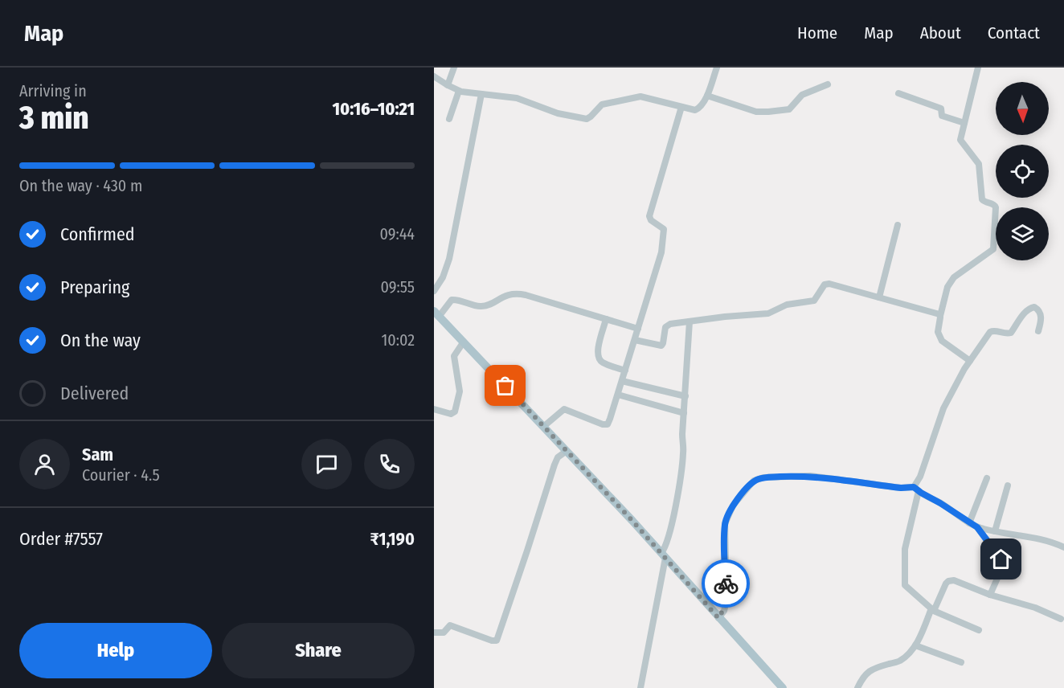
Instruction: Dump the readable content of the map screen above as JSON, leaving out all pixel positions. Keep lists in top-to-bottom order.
{
  "north": "bottom",
  "page": {
    "header": "Map",
    "nav": [
      "Home",
      "Map",
      "About",
      "Contact"
    ],
    "heading": ["3 min", "Arriving in", "10:16–10:21"],
    "panel": [
      "Sam",
      "Courier · 4.5",
      "Order #7557",
      "₹1,190"
    ],
    "bar": "On the way · 430 m",
    "list": [
      ["Confirmed", "09:44"],
      ["Preparing", "09:55"],
      ["On the way", "10:02"],
      "Delivered"
    ],
    "buttons": ["Help", "Share"]
  }
}
